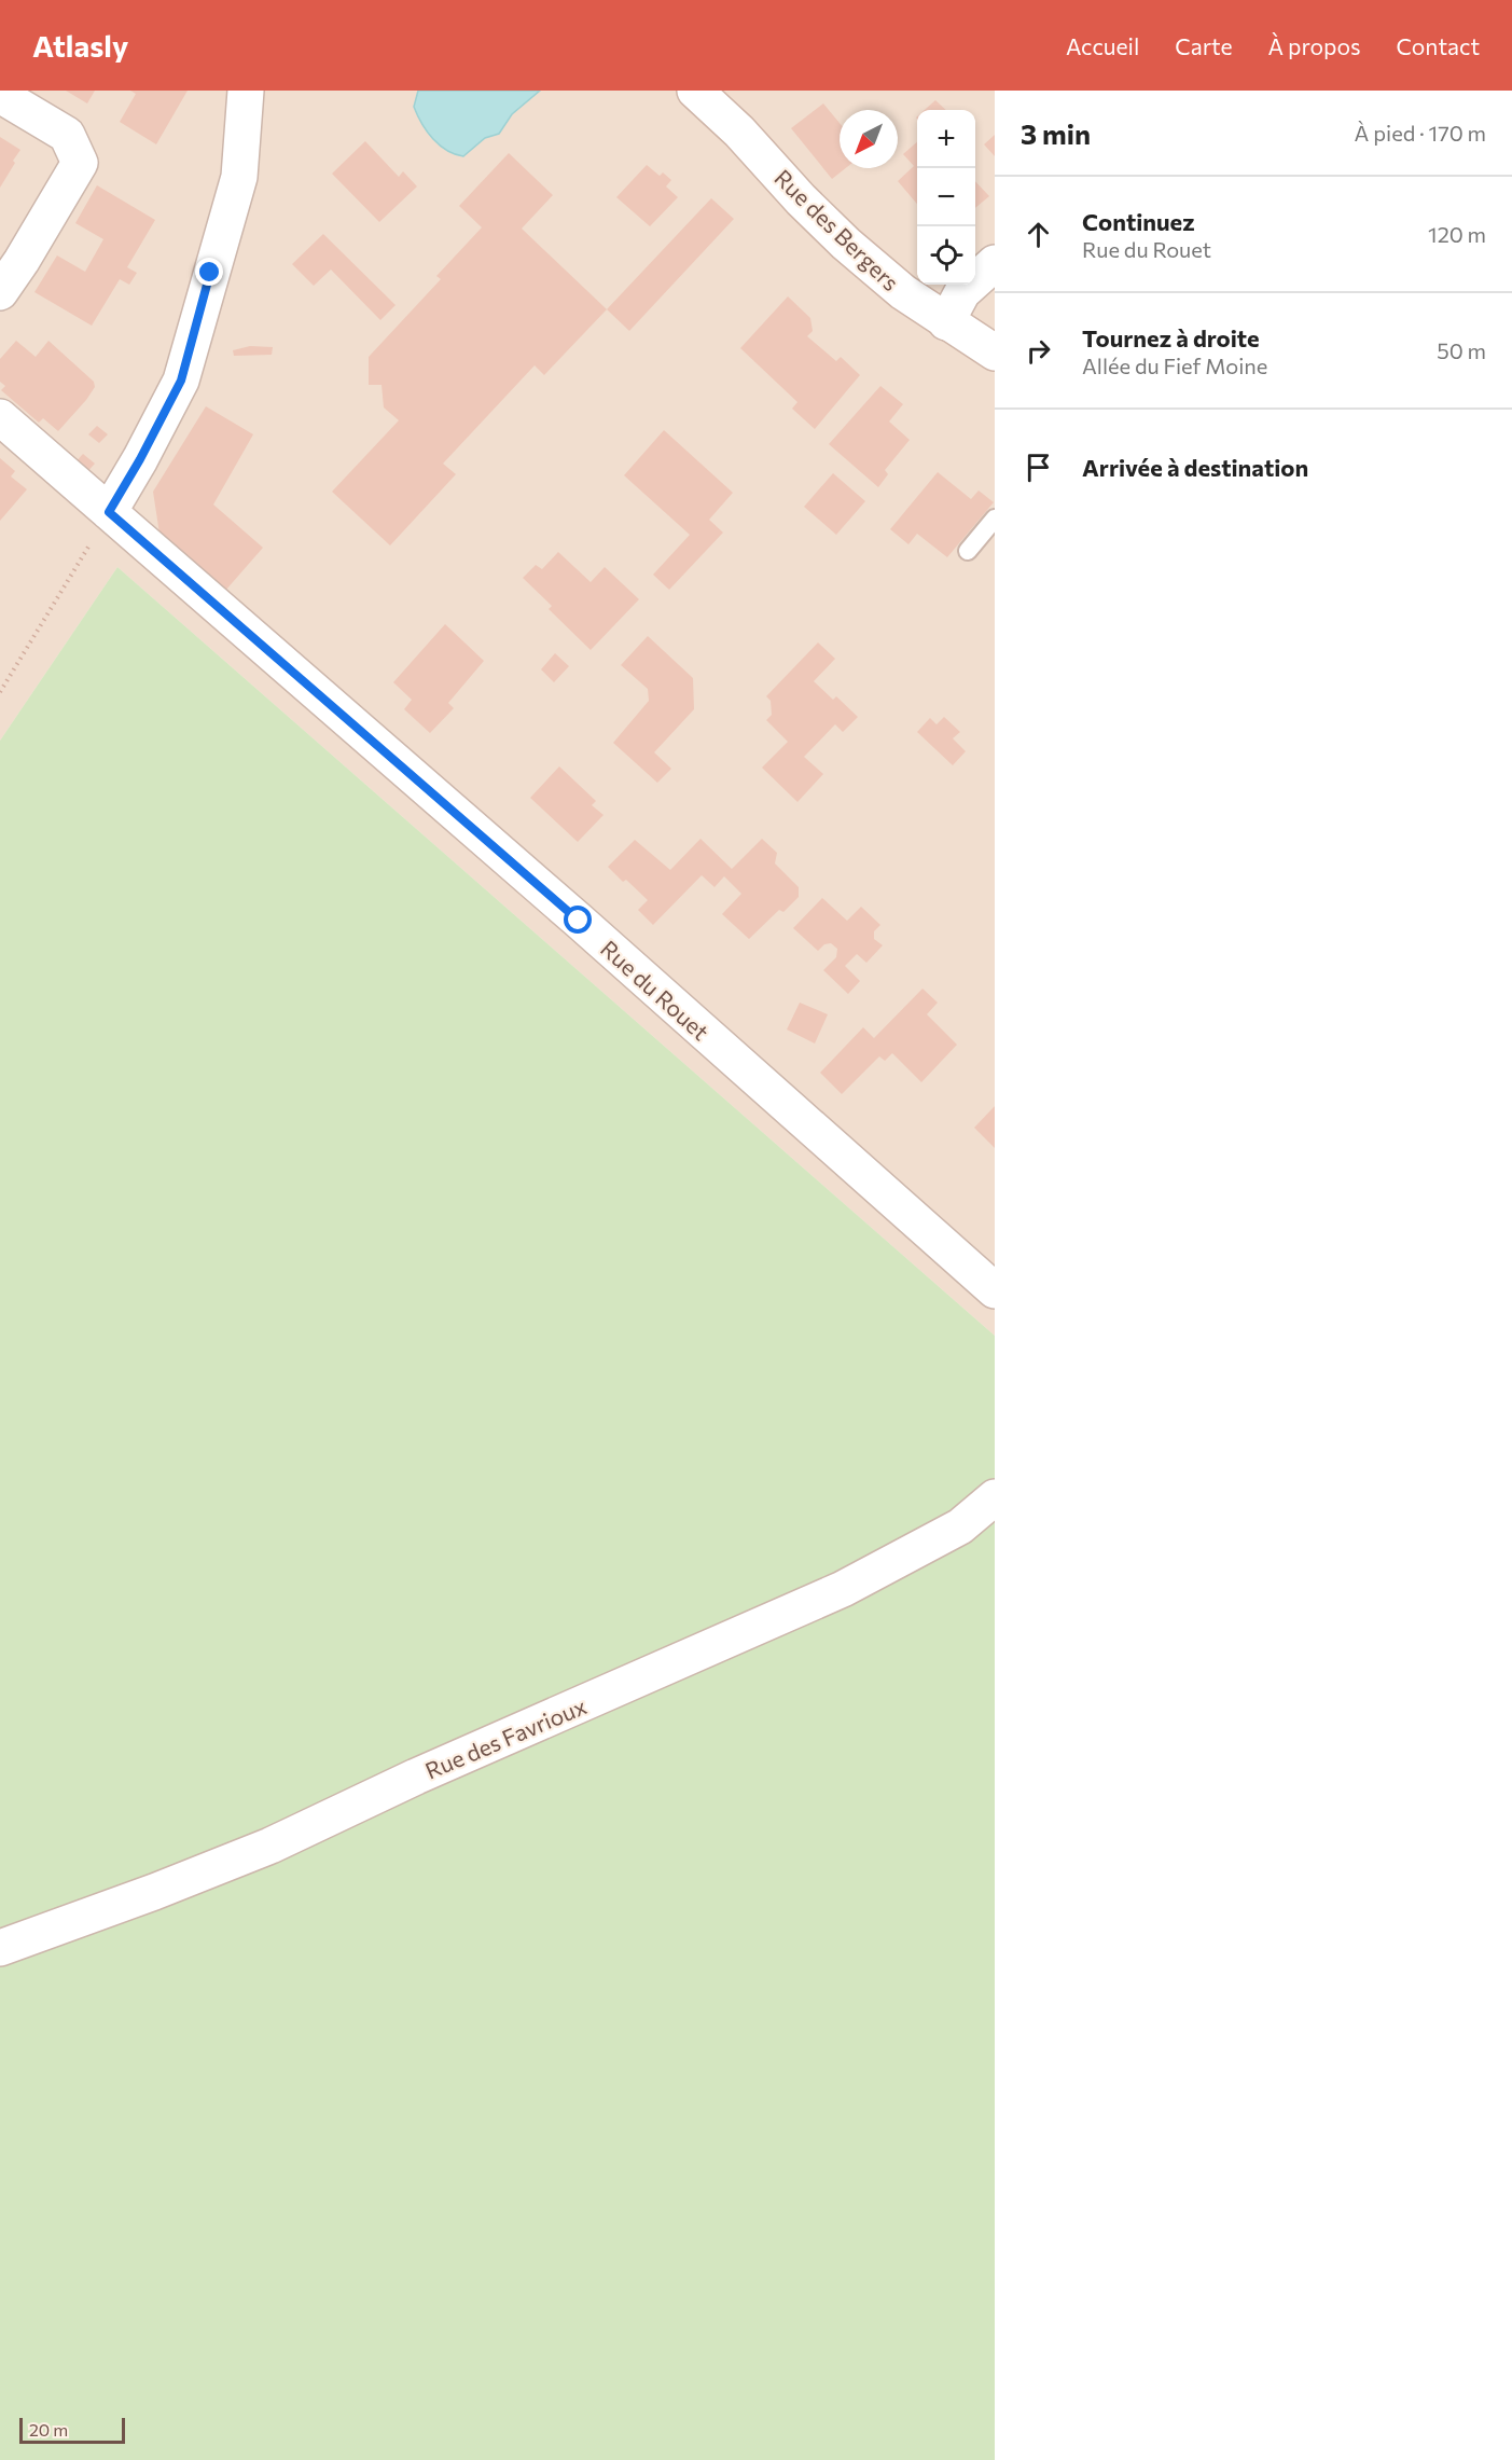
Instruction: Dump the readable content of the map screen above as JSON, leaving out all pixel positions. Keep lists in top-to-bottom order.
{
  "streets": {
    "street": ["Rue des Bergers", "Rue du Rouet", "Rue des Favrioux"]
  },
  "scale_bar": "20 m",
  "north": "bottom left",
  "page": {
    "header": "Atlasly",
    "nav": [
      "Accueil",
      "Carte",
      "À propos",
      "Contact"
    ],
    "heading": ["3 min", "À pied · 170 m"],
    "map_buttons": ["+", "−"],
    "list": [
      ["Continuez", "Rue du Rouet", "120 m"],
      ["Tournez à droite", "Allée du Fief Moine", "50 m"],
      "Arrivée à destination"
    ],
    "scale": "20 m"
  }
}
